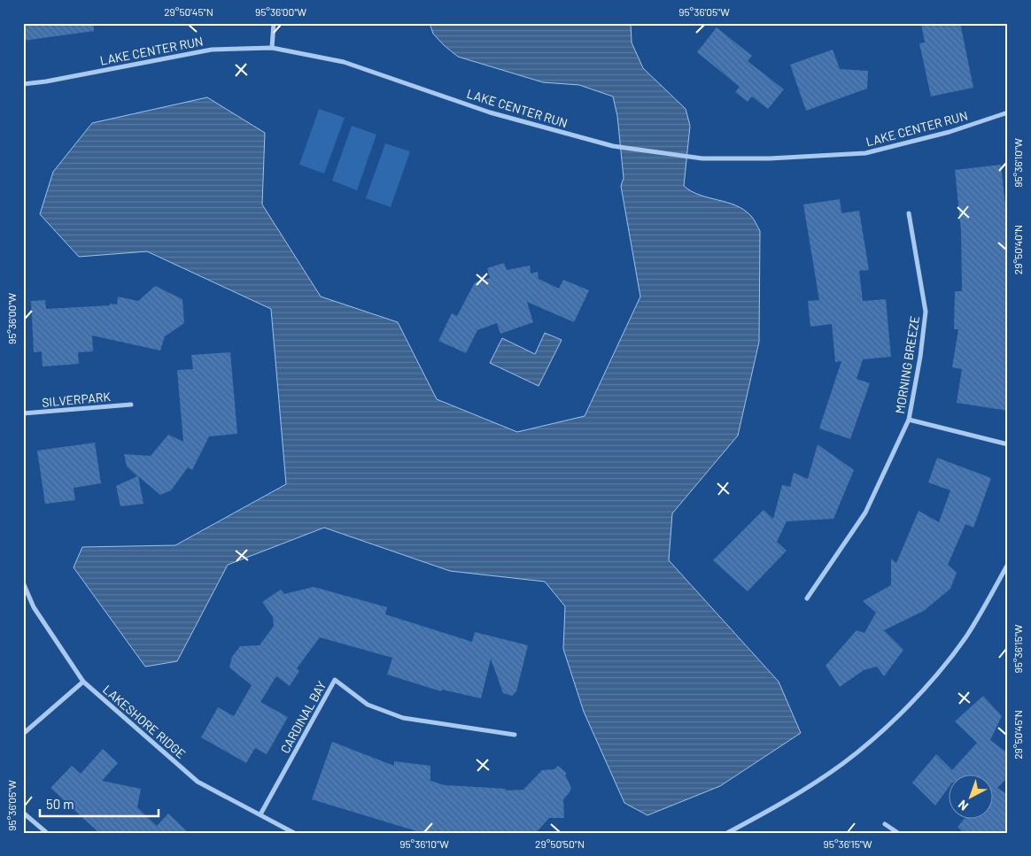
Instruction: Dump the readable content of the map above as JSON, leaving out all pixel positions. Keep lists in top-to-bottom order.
{
  "streets": {
    "street": [
      "LAKE CENTER RUN",
      "MORNING BREEZE",
      "SILVERPARK",
      "CARDINAL BAY",
      "LAKESHORE RIDGE"
    ]
  },
  "crossings": [
    ["CARDINAL BAY", "LAKESHORE RIDGE"]
  ],
  "scale_bar": "50 m",
  "north": "bottom left",
  "coordinates": [
    "29°50'45\"N",
    "95°36'00\"W",
    "95°36'05\"W",
    "95°36'10\"W",
    "29°50'40\"N",
    "95°36'15\"W",
    "29°50'50\"N"
  ]
}
